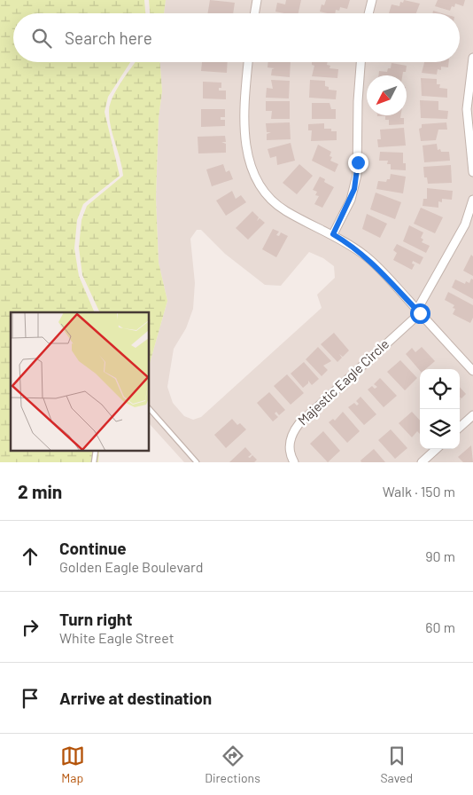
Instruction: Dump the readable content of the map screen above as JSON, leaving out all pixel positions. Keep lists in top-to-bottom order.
{
  "streets": {
    "street": ["Majestic Eagle Circle"]
  },
  "north": "bottom left",
  "page": {
    "search": "Search here",
    "heading": ["2 min", "Walk · 150 m"],
    "list": [
      ["Continue", "Golden Eagle Boulevard", "90 m"],
      ["Turn right", "White Eagle Street", "60 m"],
      "Arrive at destination"
    ],
    "nav": ["Map", "Directions", "Saved"]
  }
}
